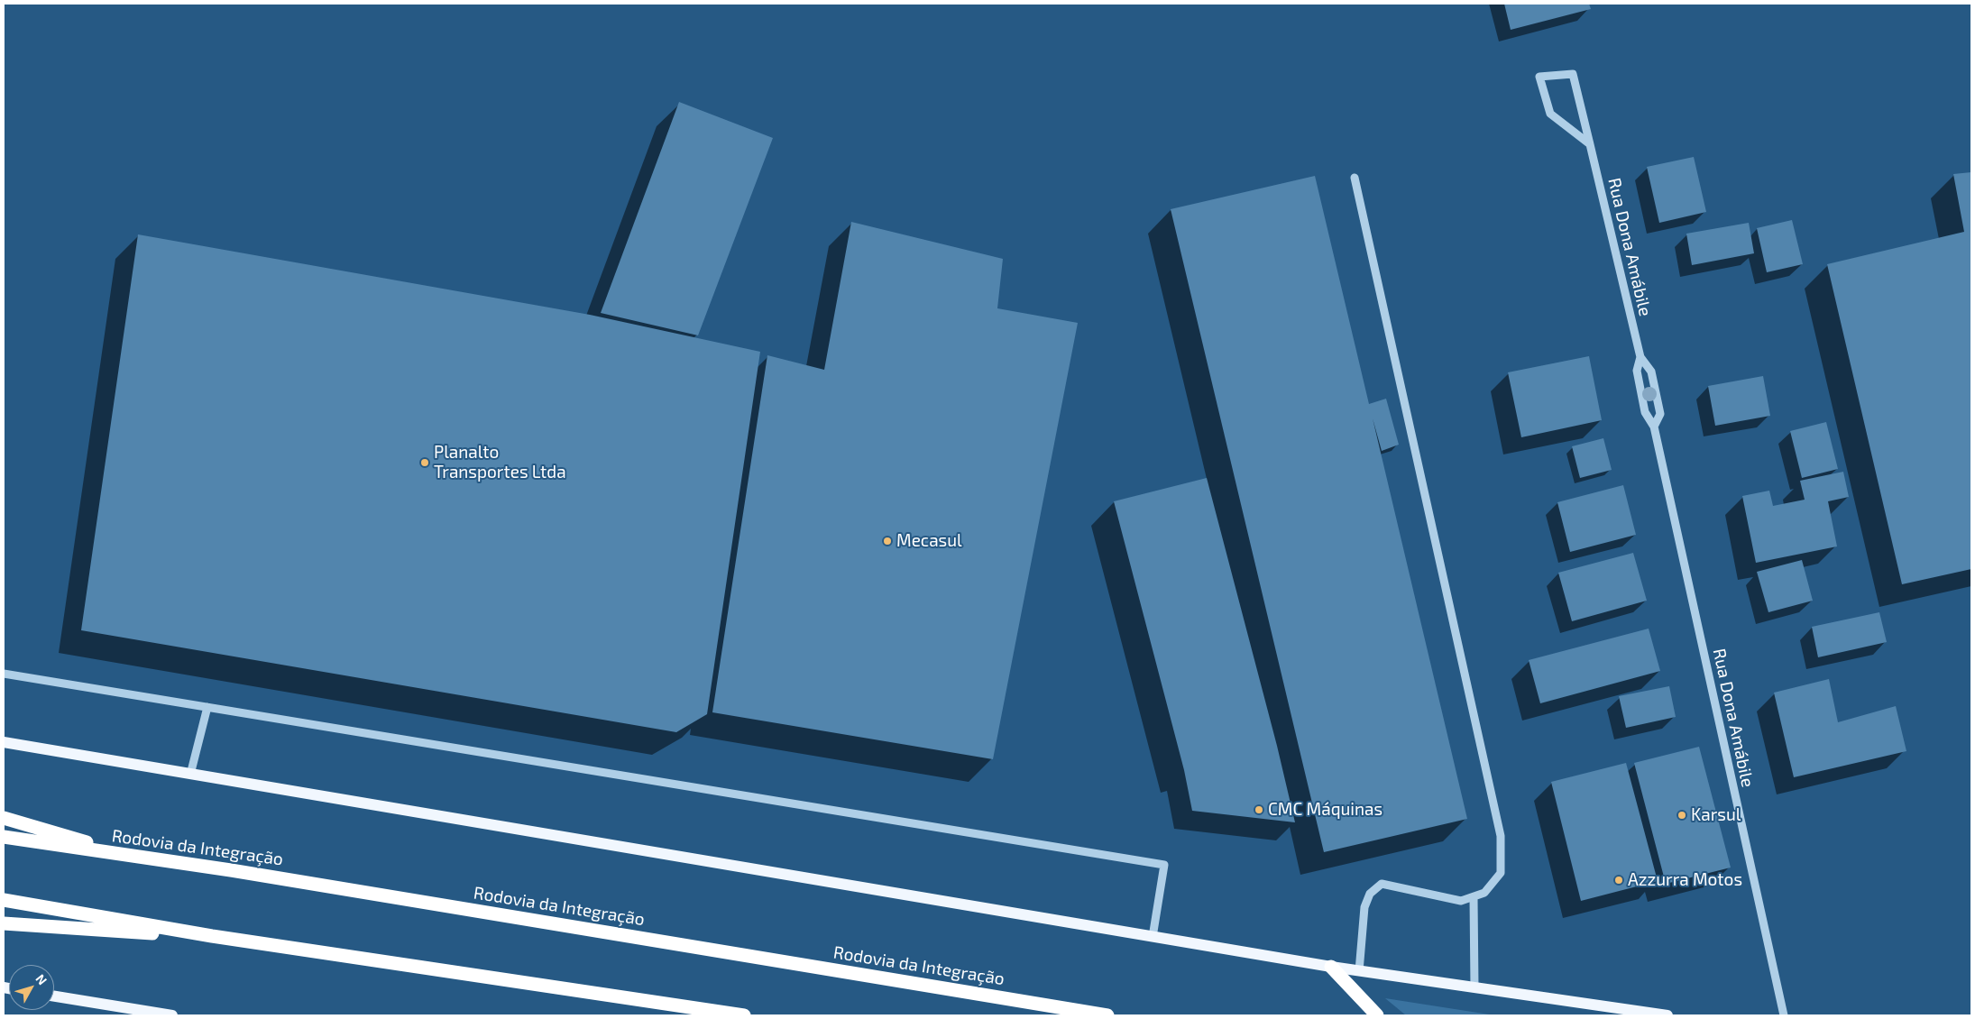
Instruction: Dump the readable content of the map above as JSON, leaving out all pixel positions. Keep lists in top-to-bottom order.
{
  "streets": {
    "highway": ["Rodovia da Integração"],
    "street": ["Rua Dona Amábile"]
  },
  "places": [
    "Planalto Transportes Ltda",
    "Mecasul",
    "CMC Máquinas",
    "Karsul",
    "Azzurra Motos"
  ],
  "north": "top right"
}
